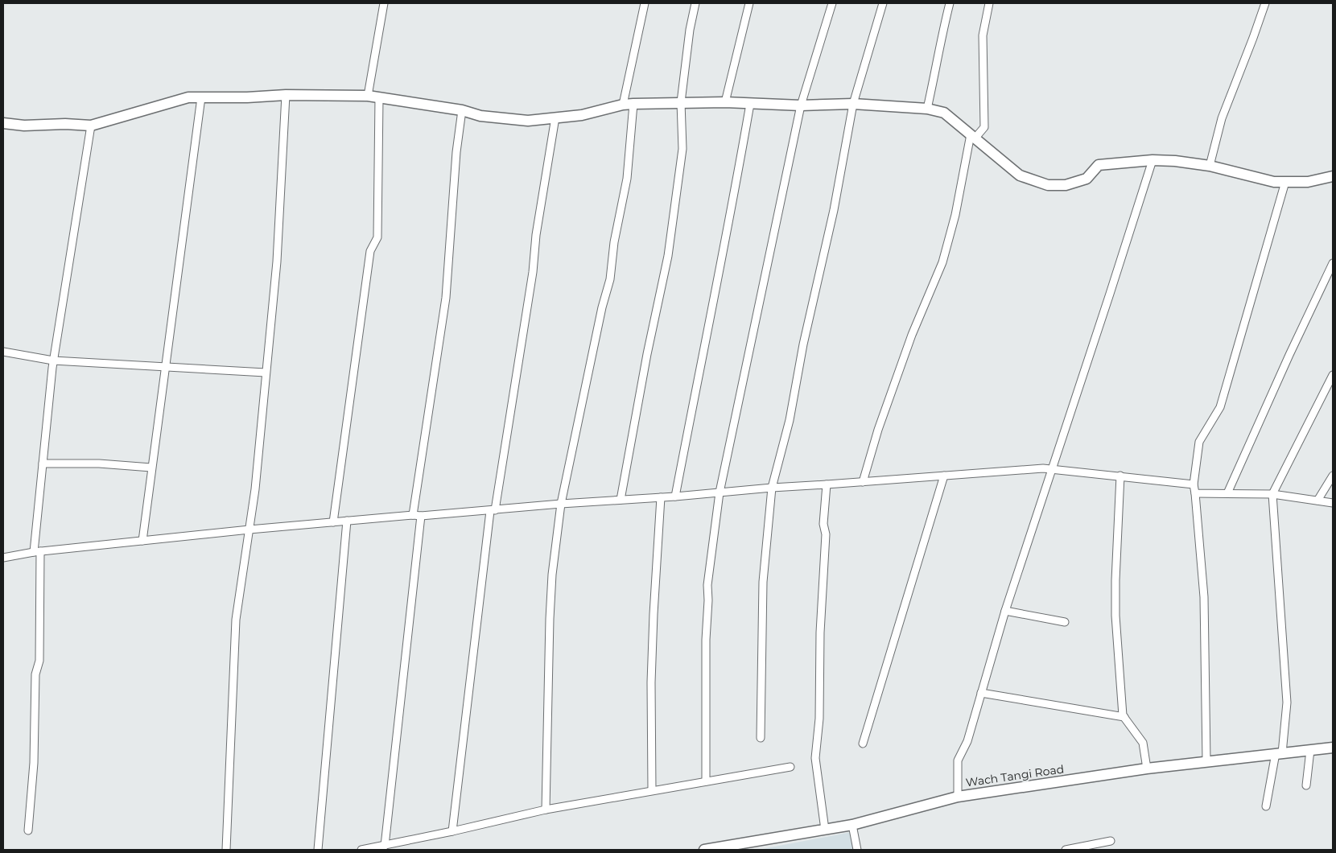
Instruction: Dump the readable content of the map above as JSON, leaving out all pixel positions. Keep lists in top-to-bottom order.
{
  "streets": {
    "street": ["Wach Tangi Road"]
  }
}
